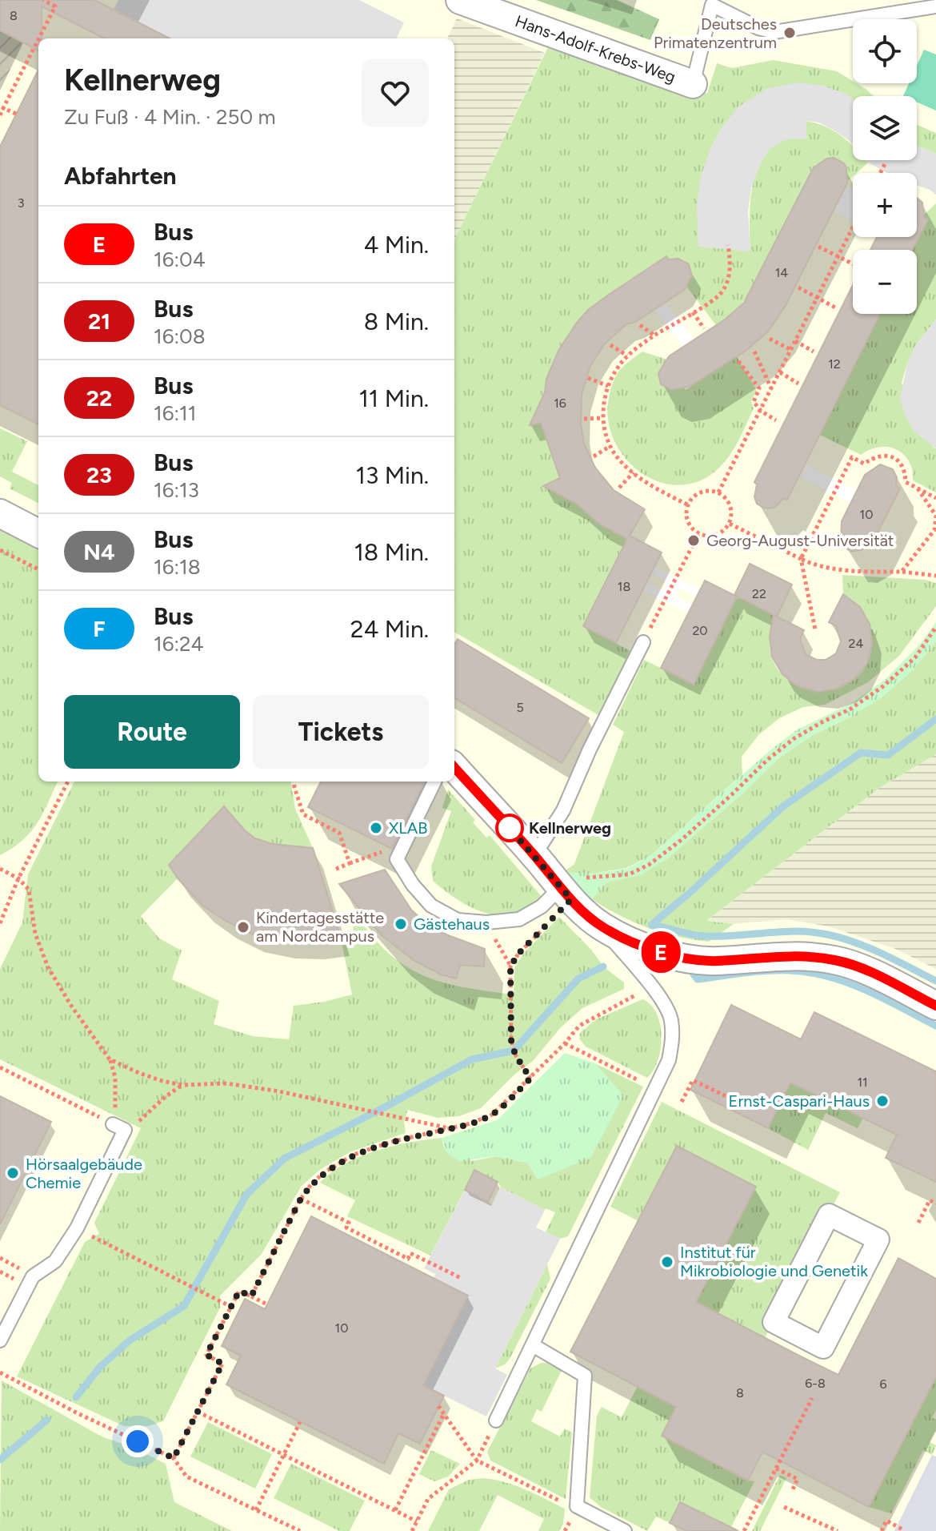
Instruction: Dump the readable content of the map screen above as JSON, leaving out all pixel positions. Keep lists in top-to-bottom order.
{
  "streets": {
    "street": ["Hans-Adolf-Krebs-Weg"]
  },
  "places": [
    "Deutsches Primatenzentrum",
    "Georg-August-Universität",
    "XLAB",
    "Kellnerweg",
    "Gästehaus",
    "Kindertagesstätte am Nordcampus",
    "Ernst-Caspari-Haus",
    "Hörsaalgebäude Chemie",
    "Institut für Mikrobiologie und Genetik"
  ],
  "lines": ["bus line E"],
  "house_numbers": [
    "8",
    "3",
    "14",
    "12",
    "16",
    "10",
    "18",
    "22",
    "20",
    "24",
    "5",
    "11",
    "10",
    "6-8",
    "6",
    "8"
  ],
  "page": {
    "on_map": "E",
    "map_buttons": ["+", "−"],
    "heading": [
      ["Kellnerweg", "Zu Fuß · 4 Min. · 250 m"],
      "Abfahrten"
    ],
    "list": [
      {
        "mark": "E",
        "name": "Bus",
        "note": "16:04",
        "value": "4 Min."
      },
      {
        "mark": "21",
        "name": "Bus",
        "note": "16:08",
        "value": "8 Min."
      },
      {
        "mark": "22",
        "name": "Bus",
        "note": "16:11",
        "value": "11 Min."
      },
      {
        "mark": "23",
        "name": "Bus",
        "note": "16:13",
        "value": "13 Min."
      },
      {
        "mark": "N4",
        "name": "Bus",
        "note": "16:18",
        "value": "18 Min."
      },
      {
        "mark": "F",
        "name": "Bus",
        "note": "16:24",
        "value": "24 Min."
      }
    ],
    "buttons": ["Route", "Tickets"]
  }
}
